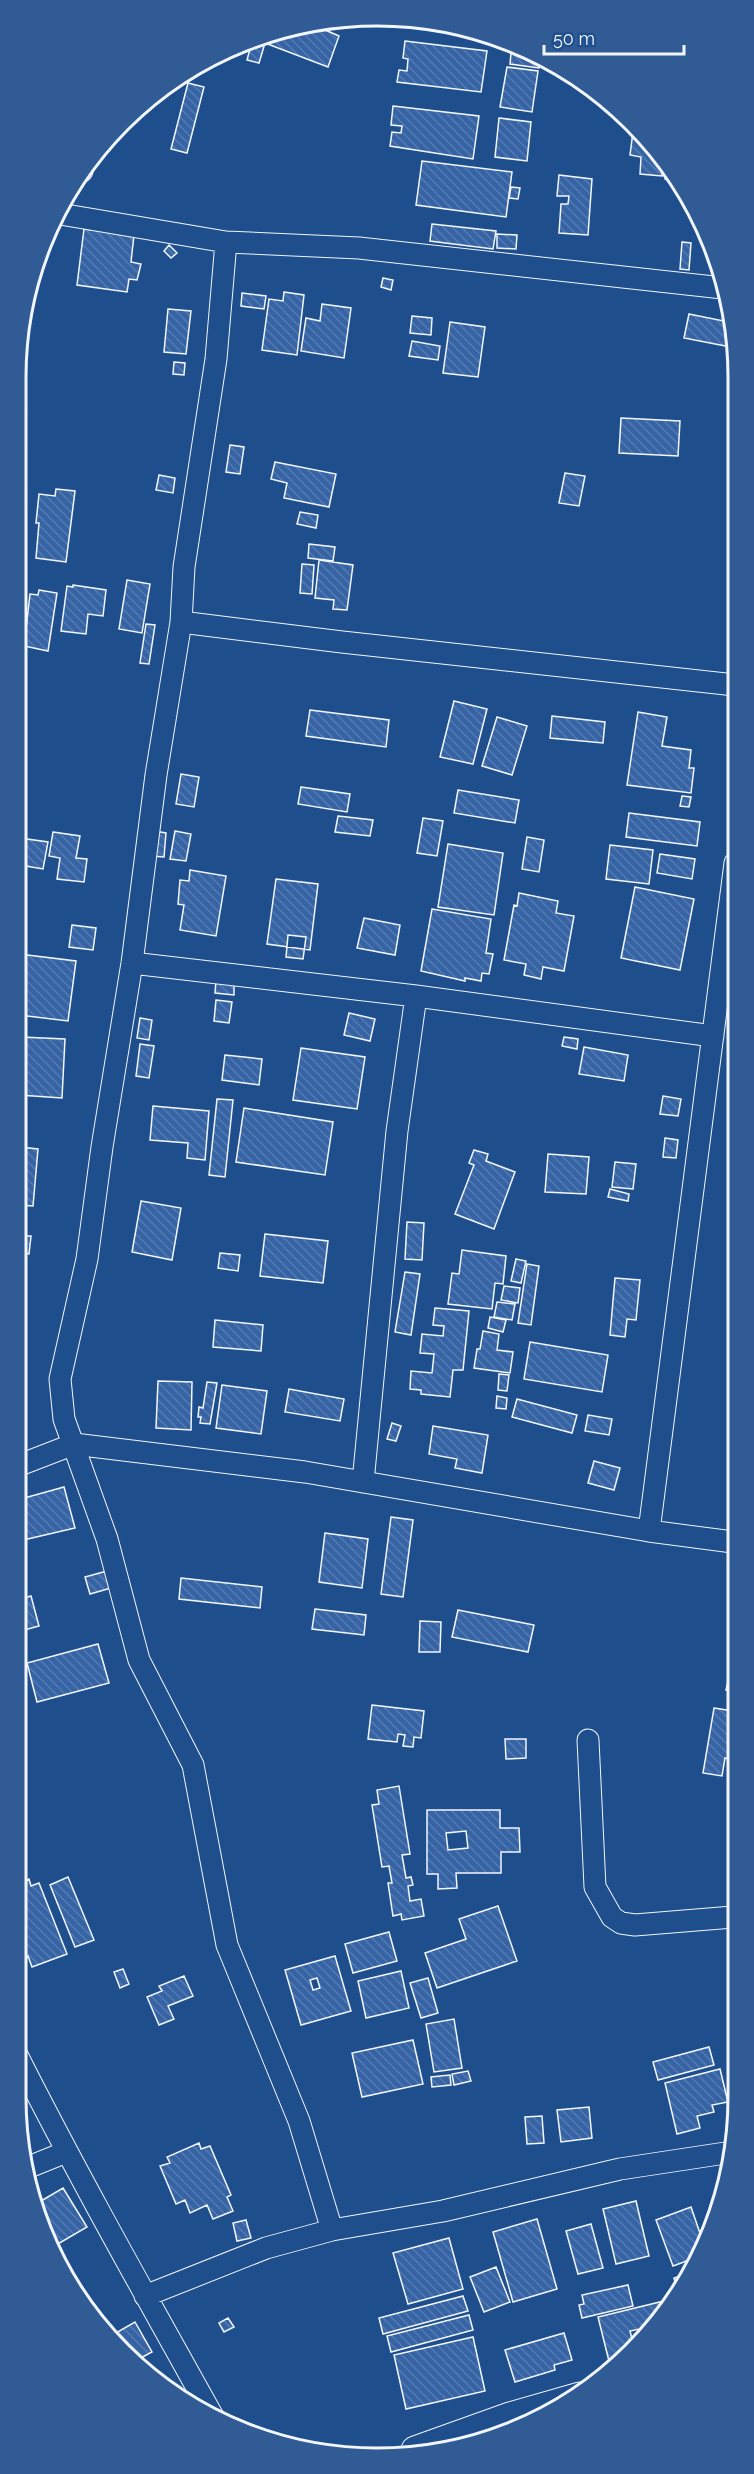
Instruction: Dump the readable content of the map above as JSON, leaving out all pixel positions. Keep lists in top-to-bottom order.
{
  "scale_bar": "50 m"
}
